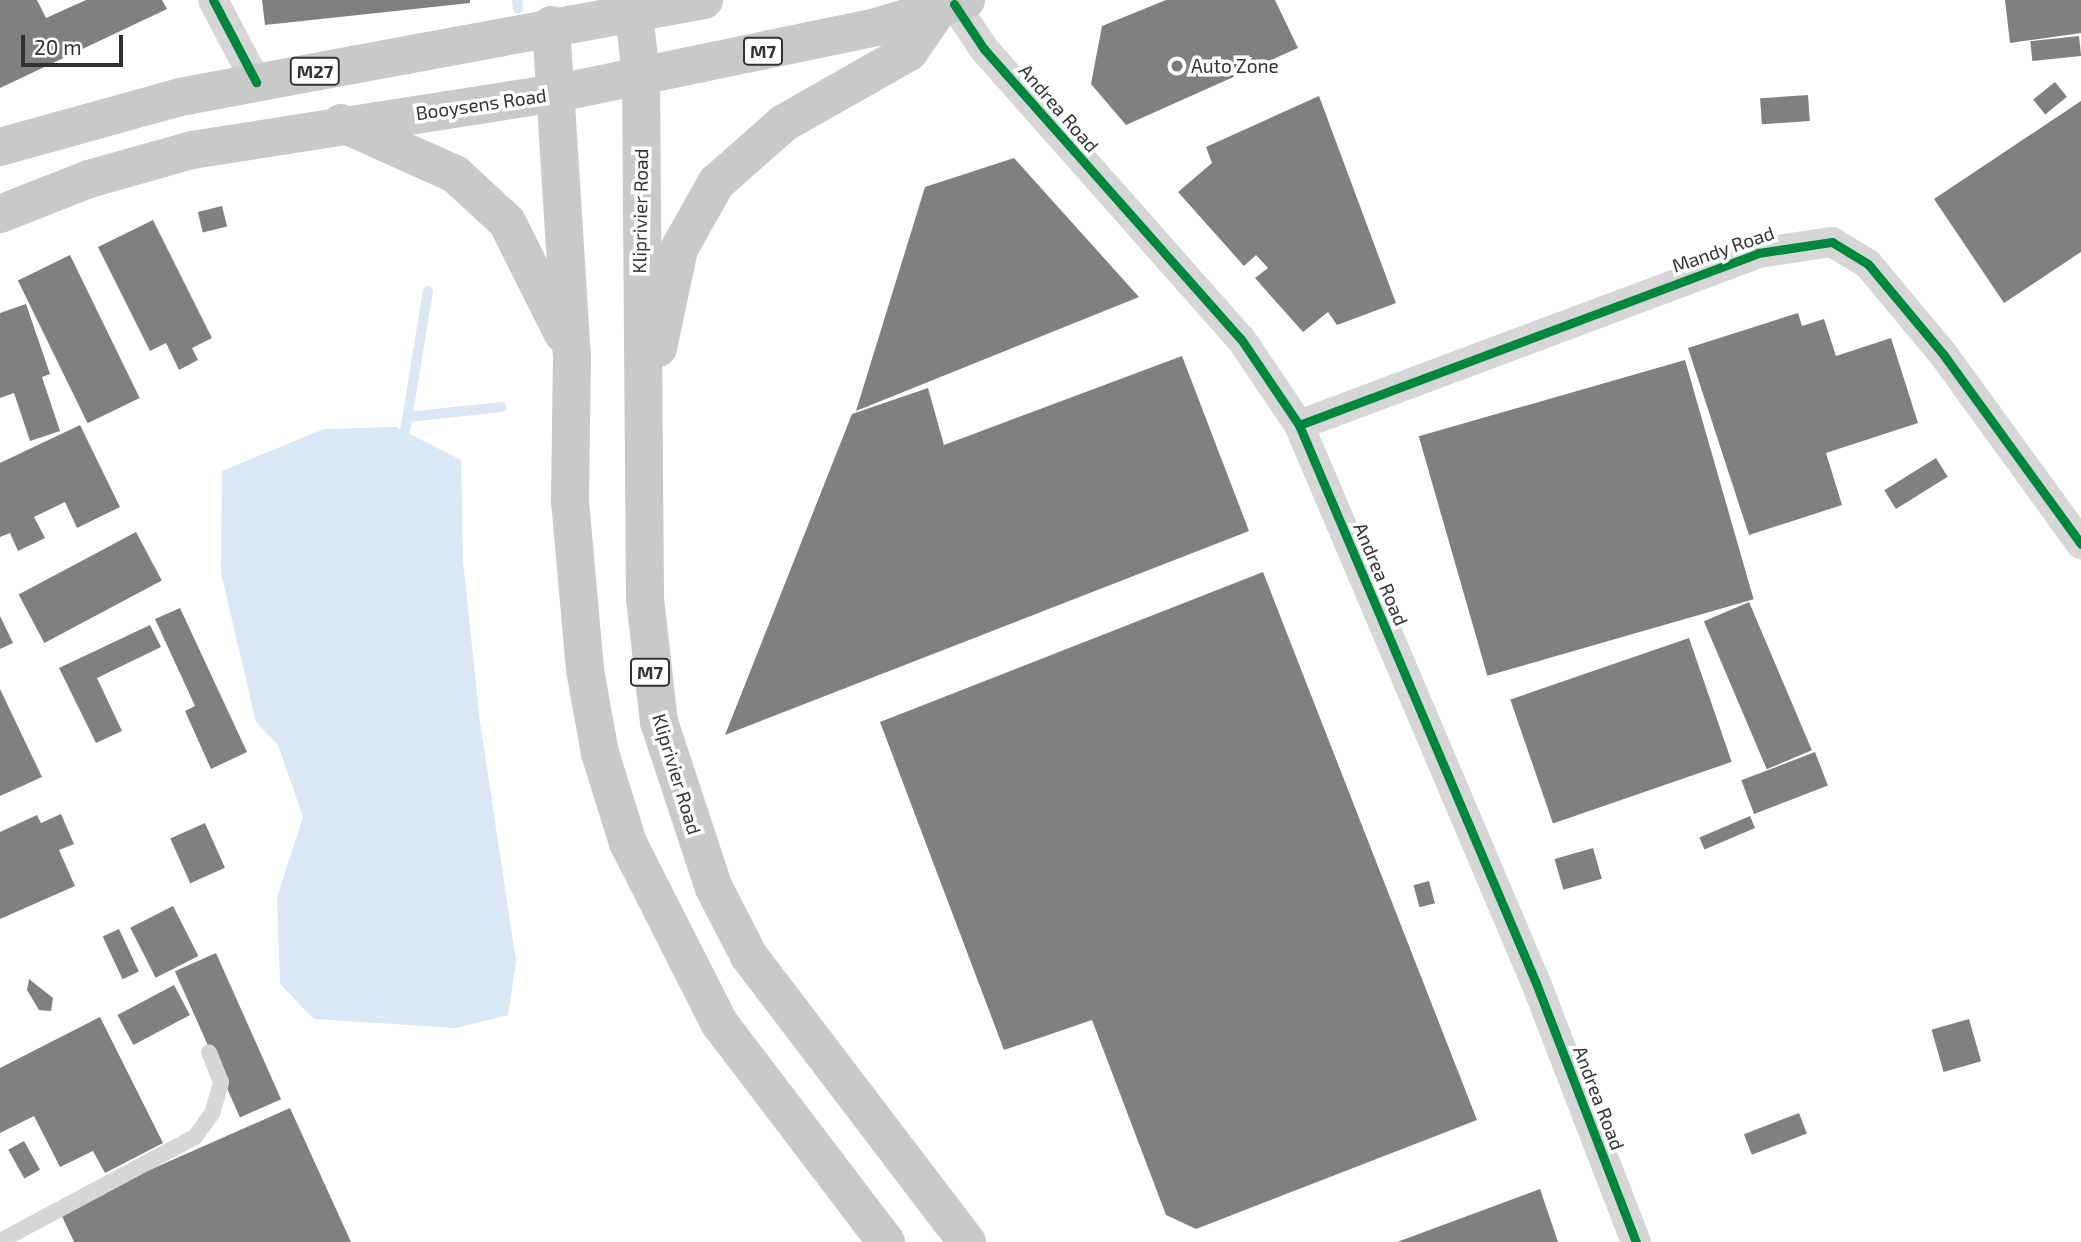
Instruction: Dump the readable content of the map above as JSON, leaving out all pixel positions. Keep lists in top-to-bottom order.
{
  "streets": {
    "main road": [
      "M7",
      "M27",
      "Booysens Road",
      "Kliprivier Road"
    ],
    "street": ["Andrea Road", "Mandy Road"]
  },
  "crossings": [
    ["M27", "Kliprivier Road"],
    ["Booysens Road", "Andrea Road"],
    ["Booysens Road", "Kliprivier Road"],
    ["Andrea Road", "Mandy Road"]
  ],
  "places": ["Auto Zone"],
  "scale_bar": "20 m"
}
